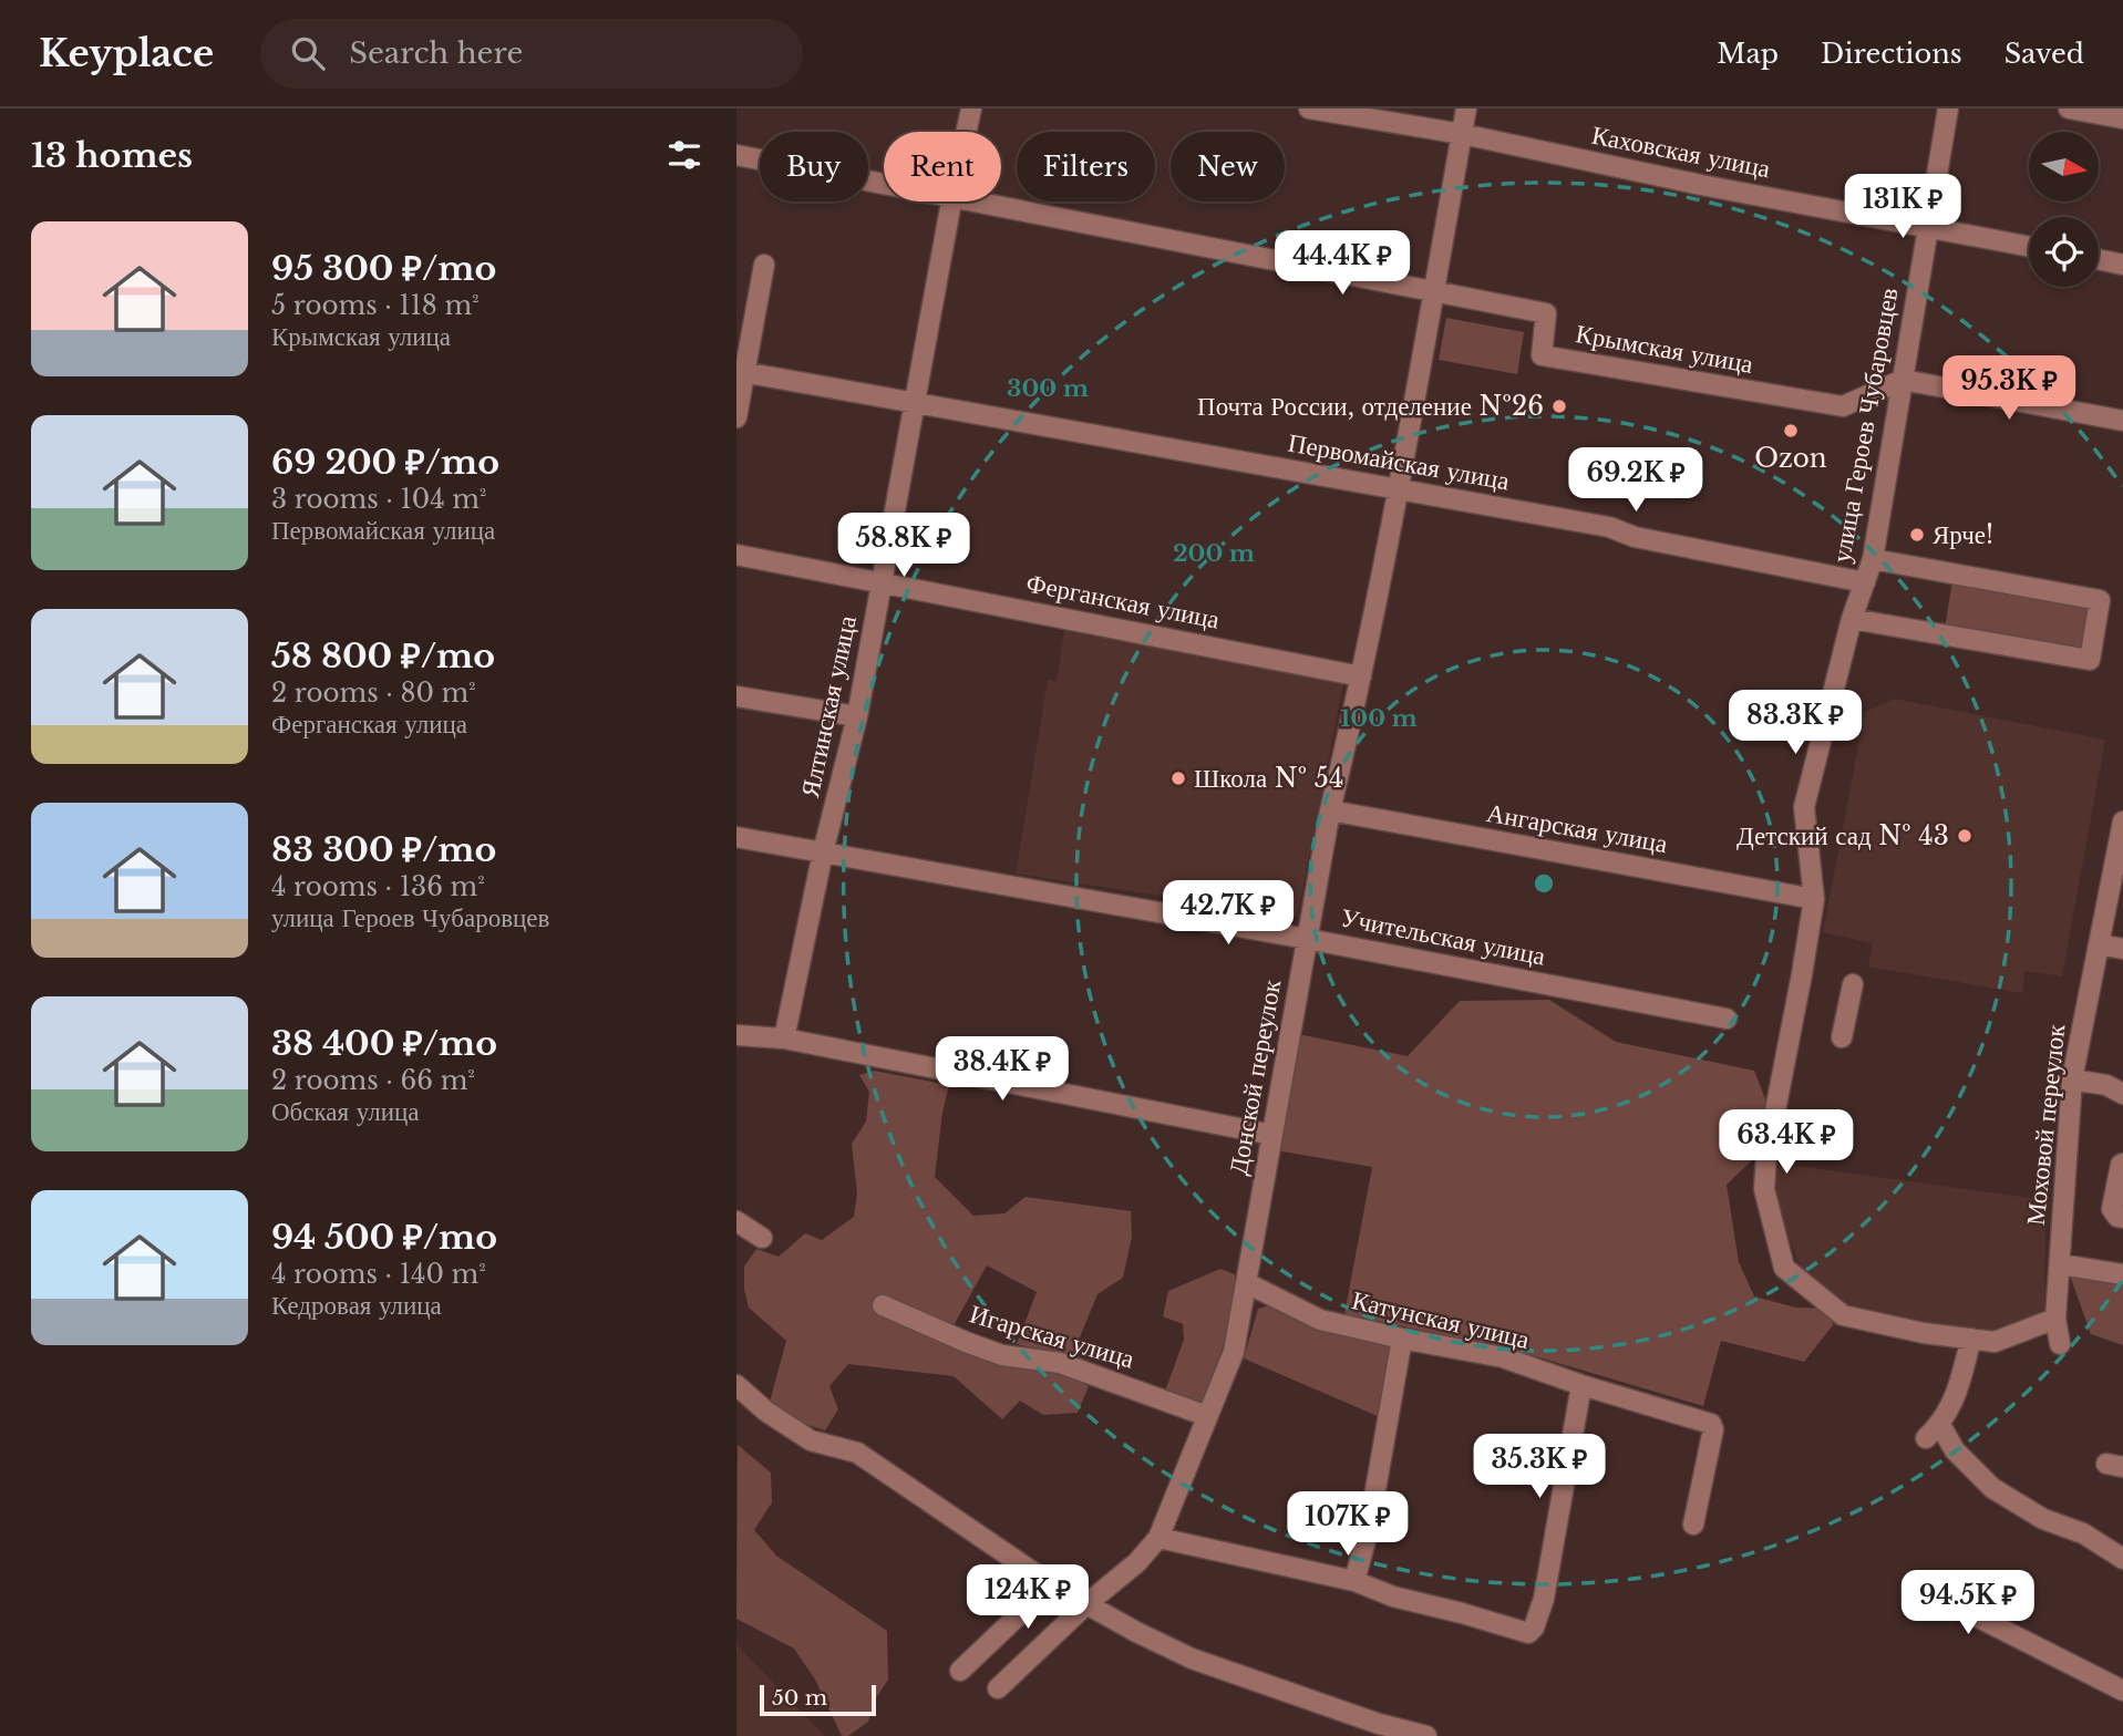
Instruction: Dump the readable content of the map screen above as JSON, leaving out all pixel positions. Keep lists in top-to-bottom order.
{
  "streets": {
    "street": [
      "Каховская улица",
      "Крымская улица",
      "улица Героев Чубаровцев",
      "Первомайская улица",
      "Ферганская улица",
      "Ялтинская улица",
      "Ангарская улица",
      "Учительская улица",
      "Донской переулок",
      "Моховой переулок",
      "Катунская улица",
      "Игарская улица"
    ]
  },
  "crossings": [
    ["Каховская улица", "улица Героев Чубаровцев"],
    ["Каховская улица", "Донской переулок"],
    ["Крымская улица", "улица Героев Чубаровцев"],
    ["Крымская улица", "Донской переулок"],
    ["улица Героев Чубаровцев", "Первомайская улица"],
    ["улица Героев Чубаровцев", "Ангарская улица"],
    ["Первомайская улица", "Ялтинская улица"],
    ["Первомайская улица", "Донской переулок"],
    ["Ферганская улица", "Ялтинская улица"],
    ["Ферганская улица", "Донской переулок"],
    ["Ялтинская улица", "Учительская улица"],
    ["Ангарская улица", "Донской переулок"],
    ["Учительская улица", "Донской переулок"],
    ["Донской переулок", "Катунская улица"],
    ["Донской переулок", "Игарская улица"]
  ],
  "places": [
    "Почта России, отделение №26",
    "Ozon",
    "Ярче!",
    "Школа № 54",
    "Детский сад № 43"
  ],
  "scale_bar": "50 m",
  "north": "right",
  "page": {
    "header": "Keyplace",
    "search": "Search here",
    "nav": ["Map", "Directions", "Saved"],
    "heading": "13 homes",
    "chip": [
      "Buy",
      "Rent",
      "Filters",
      "New"
    ],
    "price": [
      "131K ₽",
      "44.4K ₽",
      "95.3K ₽",
      "69.2K ₽",
      "58.8K ₽",
      "83.3K ₽",
      "42.7K ₽",
      "38.4K ₽",
      "63.4K ₽",
      "35.3K ₽",
      "107K ₽",
      "124K ₽",
      "94.5K ₽"
    ],
    "list": [
      {
        "name": "95 300 ₽/mo",
        "note": "5 rooms · 118 m² · Крымская улица"
      },
      {
        "name": "69 200 ₽/mo",
        "note": "3 rooms · 104 m² · Первомайская улица"
      },
      {
        "name": "58 800 ₽/mo",
        "note": "2 rooms · 80 m² · Ферганская улица"
      },
      {
        "name": "83 300 ₽/mo",
        "note": "4 rooms · 136 m² · улица Героев Чубаровцев"
      },
      {
        "name": "38 400 ₽/mo",
        "note": "2 rooms · 66 m² · Обская улица"
      },
      {
        "name": "94 500 ₽/mo",
        "note": "4 rooms · 140 m² · Кедровая улица"
      }
    ],
    "scale": "50 m"
  },
  "rings": ["300 m", "200 m", "100 m"]
}
